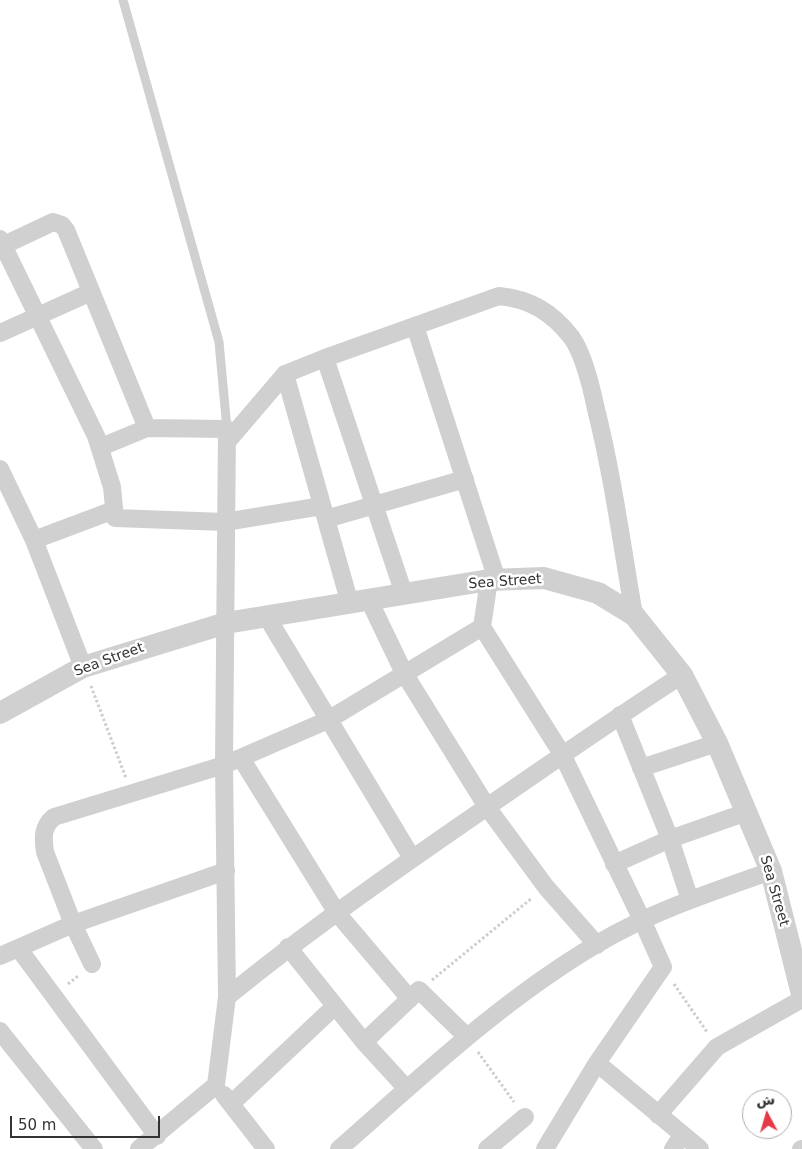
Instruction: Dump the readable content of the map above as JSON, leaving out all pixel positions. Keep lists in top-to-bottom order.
{
  "streets": {
    "street": ["Sea Street"]
  },
  "scale_bar": "50 m",
  "north": "top"
}
